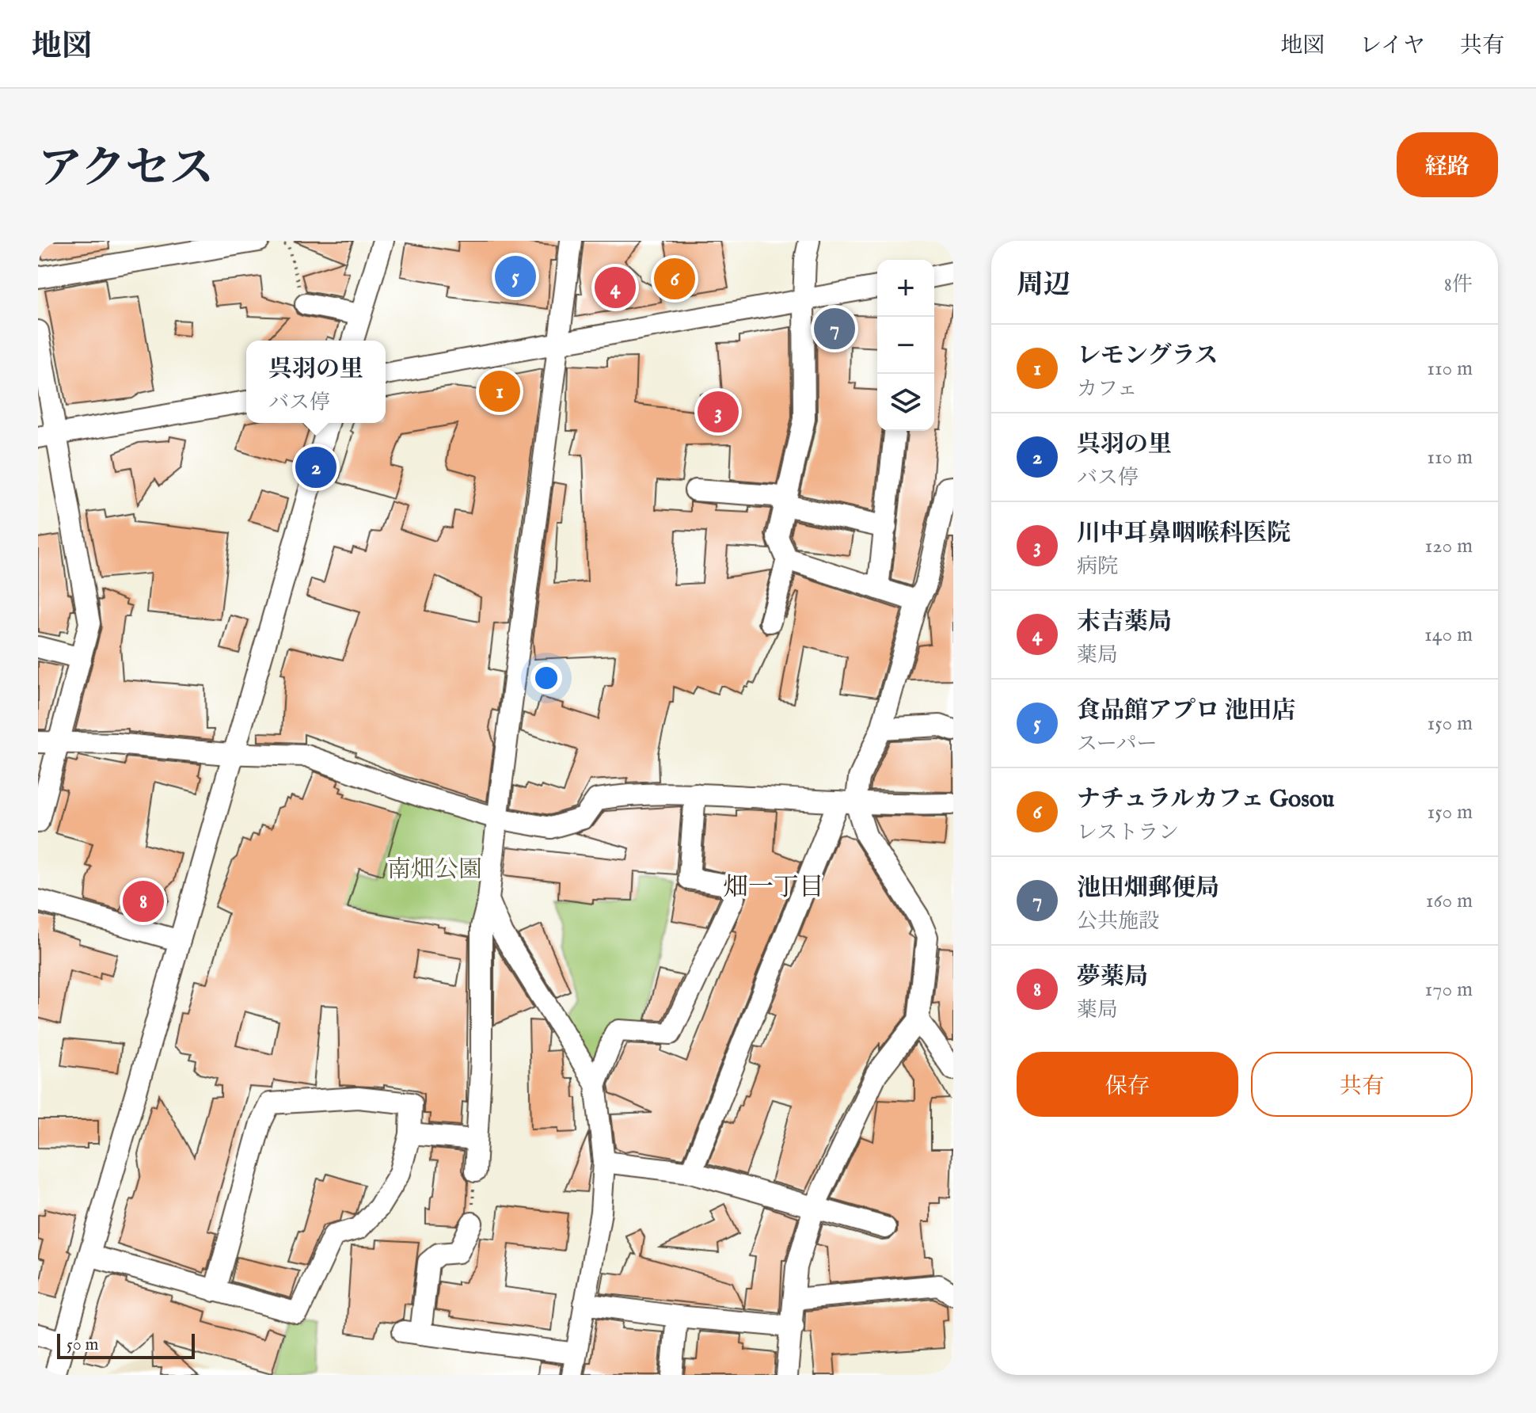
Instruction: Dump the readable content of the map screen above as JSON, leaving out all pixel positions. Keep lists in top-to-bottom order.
{
  "districts": ["畑一丁目"],
  "parks": ["南畑公園"],
  "scale_bar": "50 m",
  "page": {
    "header": "地図",
    "nav": ["地図", "レイヤ", "共有"],
    "title": "アクセス",
    "buttons": [
      "経路",
      ["保存", "共有"]
    ],
    "heading": ["周辺", "8件"],
    "pins": [
      "5",
      "6",
      "4",
      "7",
      "1",
      "3",
      "2",
      "8"
    ],
    "map_buttons": ["+", "−"],
    "list": [
      {
        "mark": "1",
        "name": "レモングラス",
        "note": "カフェ",
        "value": "110 m"
      },
      {
        "mark": "2",
        "name": "呉羽の里",
        "note": "バス停",
        "value": "110 m"
      },
      {
        "mark": "3",
        "name": "川中耳鼻咽喉科医院",
        "note": "病院",
        "value": "120 m"
      },
      {
        "mark": "4",
        "name": "末吉薬局",
        "note": "薬局",
        "value": "140 m"
      },
      {
        "mark": "5",
        "name": "食品館アプロ 池田店",
        "note": "スーパー",
        "value": "150 m"
      },
      {
        "mark": "6",
        "name": "ナチュラルカフェ Gosou",
        "note": "レストラン",
        "value": "150 m"
      },
      {
        "mark": "7",
        "name": "池田畑郵便局",
        "note": "公共施設",
        "value": "160 m"
      },
      {
        "mark": "8",
        "name": "夢薬局",
        "note": "薬局",
        "value": "170 m"
      }
    ],
    "popup": ["呉羽の里", "バス停"],
    "scale": "50 m"
  }
}
